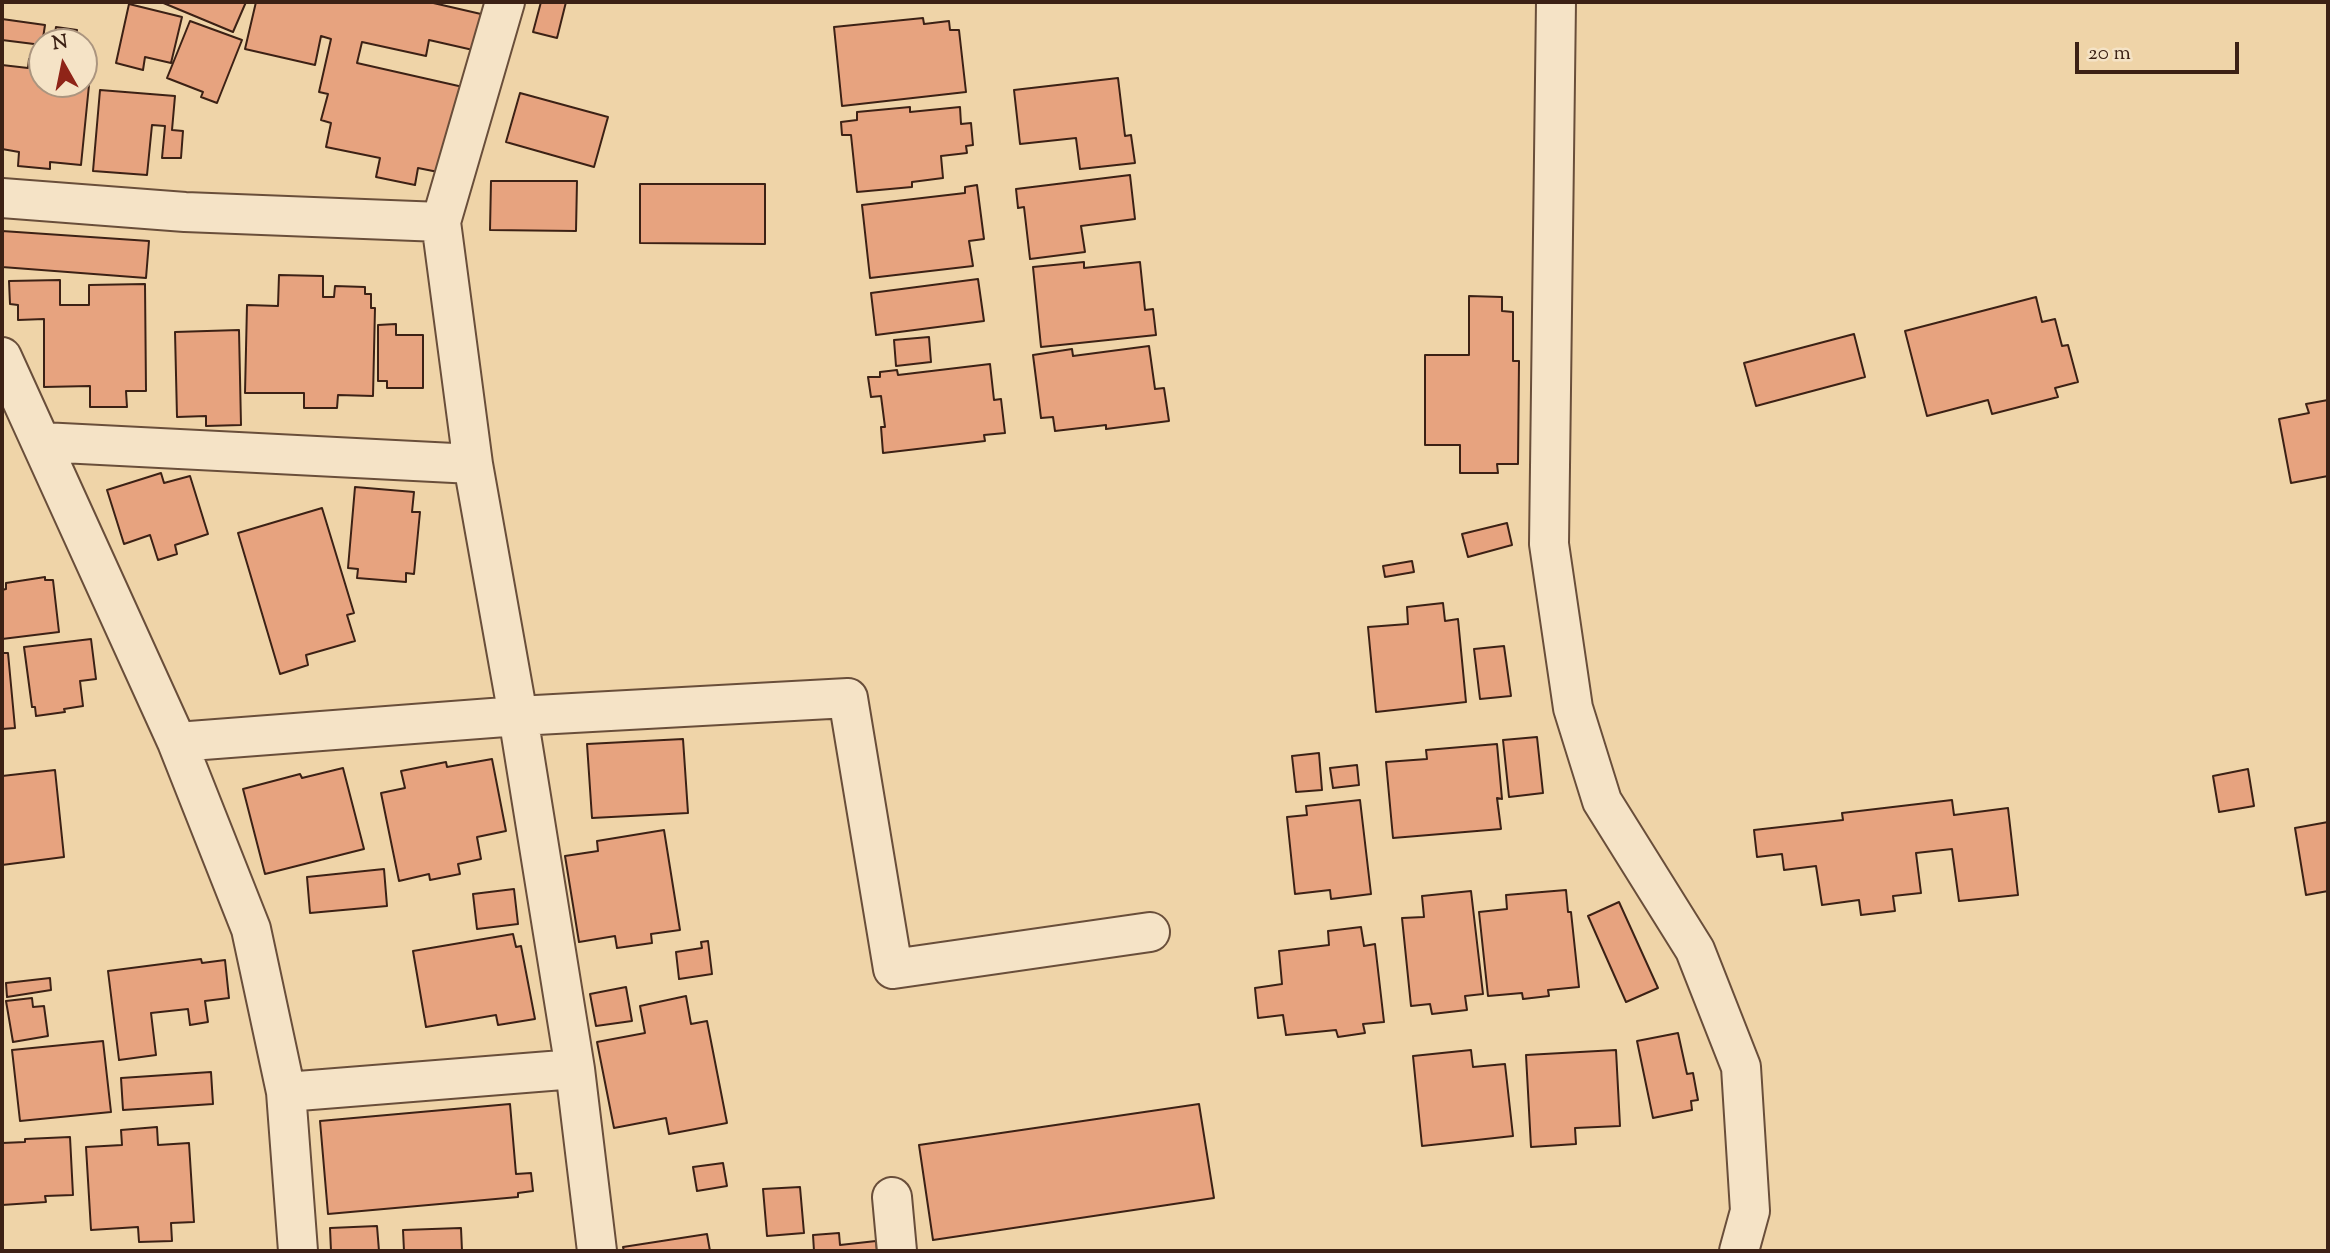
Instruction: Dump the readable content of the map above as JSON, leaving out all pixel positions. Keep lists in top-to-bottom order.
{
  "scale_bar": "20 m",
  "north": "top"
}
